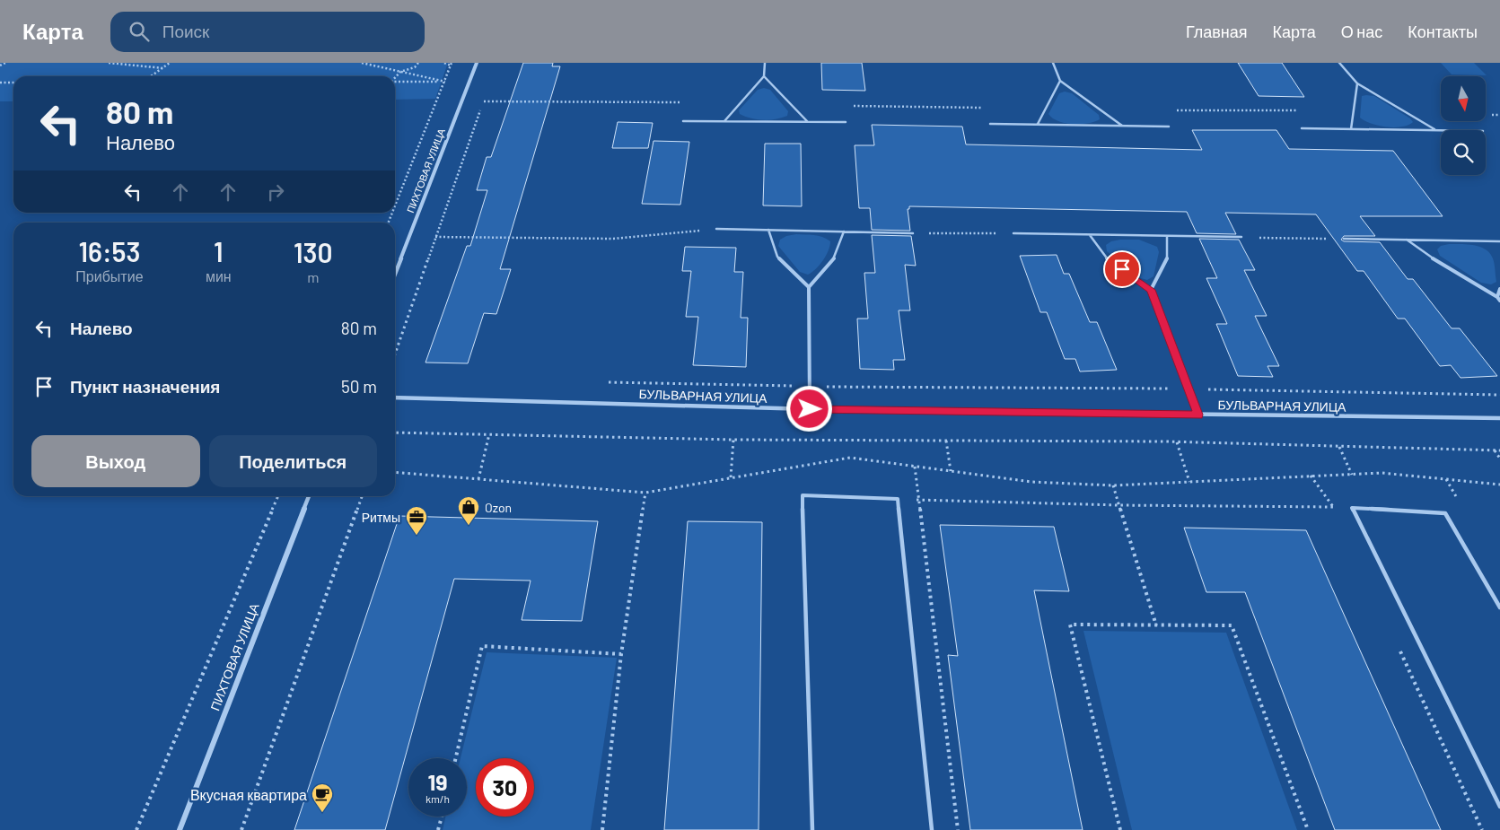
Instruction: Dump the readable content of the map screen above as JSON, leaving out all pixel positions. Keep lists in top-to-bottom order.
{
  "streets": {
    "street": ["ПИХТОВАЯ УЛИЦА", "БУЛЬВАРНАЯ УЛИЦА"]
  },
  "places": {
    "shop": ["Ozon"],
    "office": ["Ритмы"],
    "cafe": ["Вкусная квартира"]
  },
  "north": "bottom",
  "page": {
    "header": "Карта",
    "search": "Поиск",
    "nav": [
      "Главная",
      "Карта",
      "О нас",
      "Контакты"
    ],
    "turn": ["80 m", "Налево"],
    "eta": [
      "16:53",
      "Прибытие",
      "1",
      "мин",
      "130",
      "m"
    ],
    "list": [
      {
        "name": "Налево",
        "value": "80 m"
      },
      {
        "name": "Пункт назначения",
        "value": "50 m"
      }
    ],
    "buttons": ["Выход", "Поделиться"],
    "speed": "19 km/h",
    "limit": "30"
  }
}
